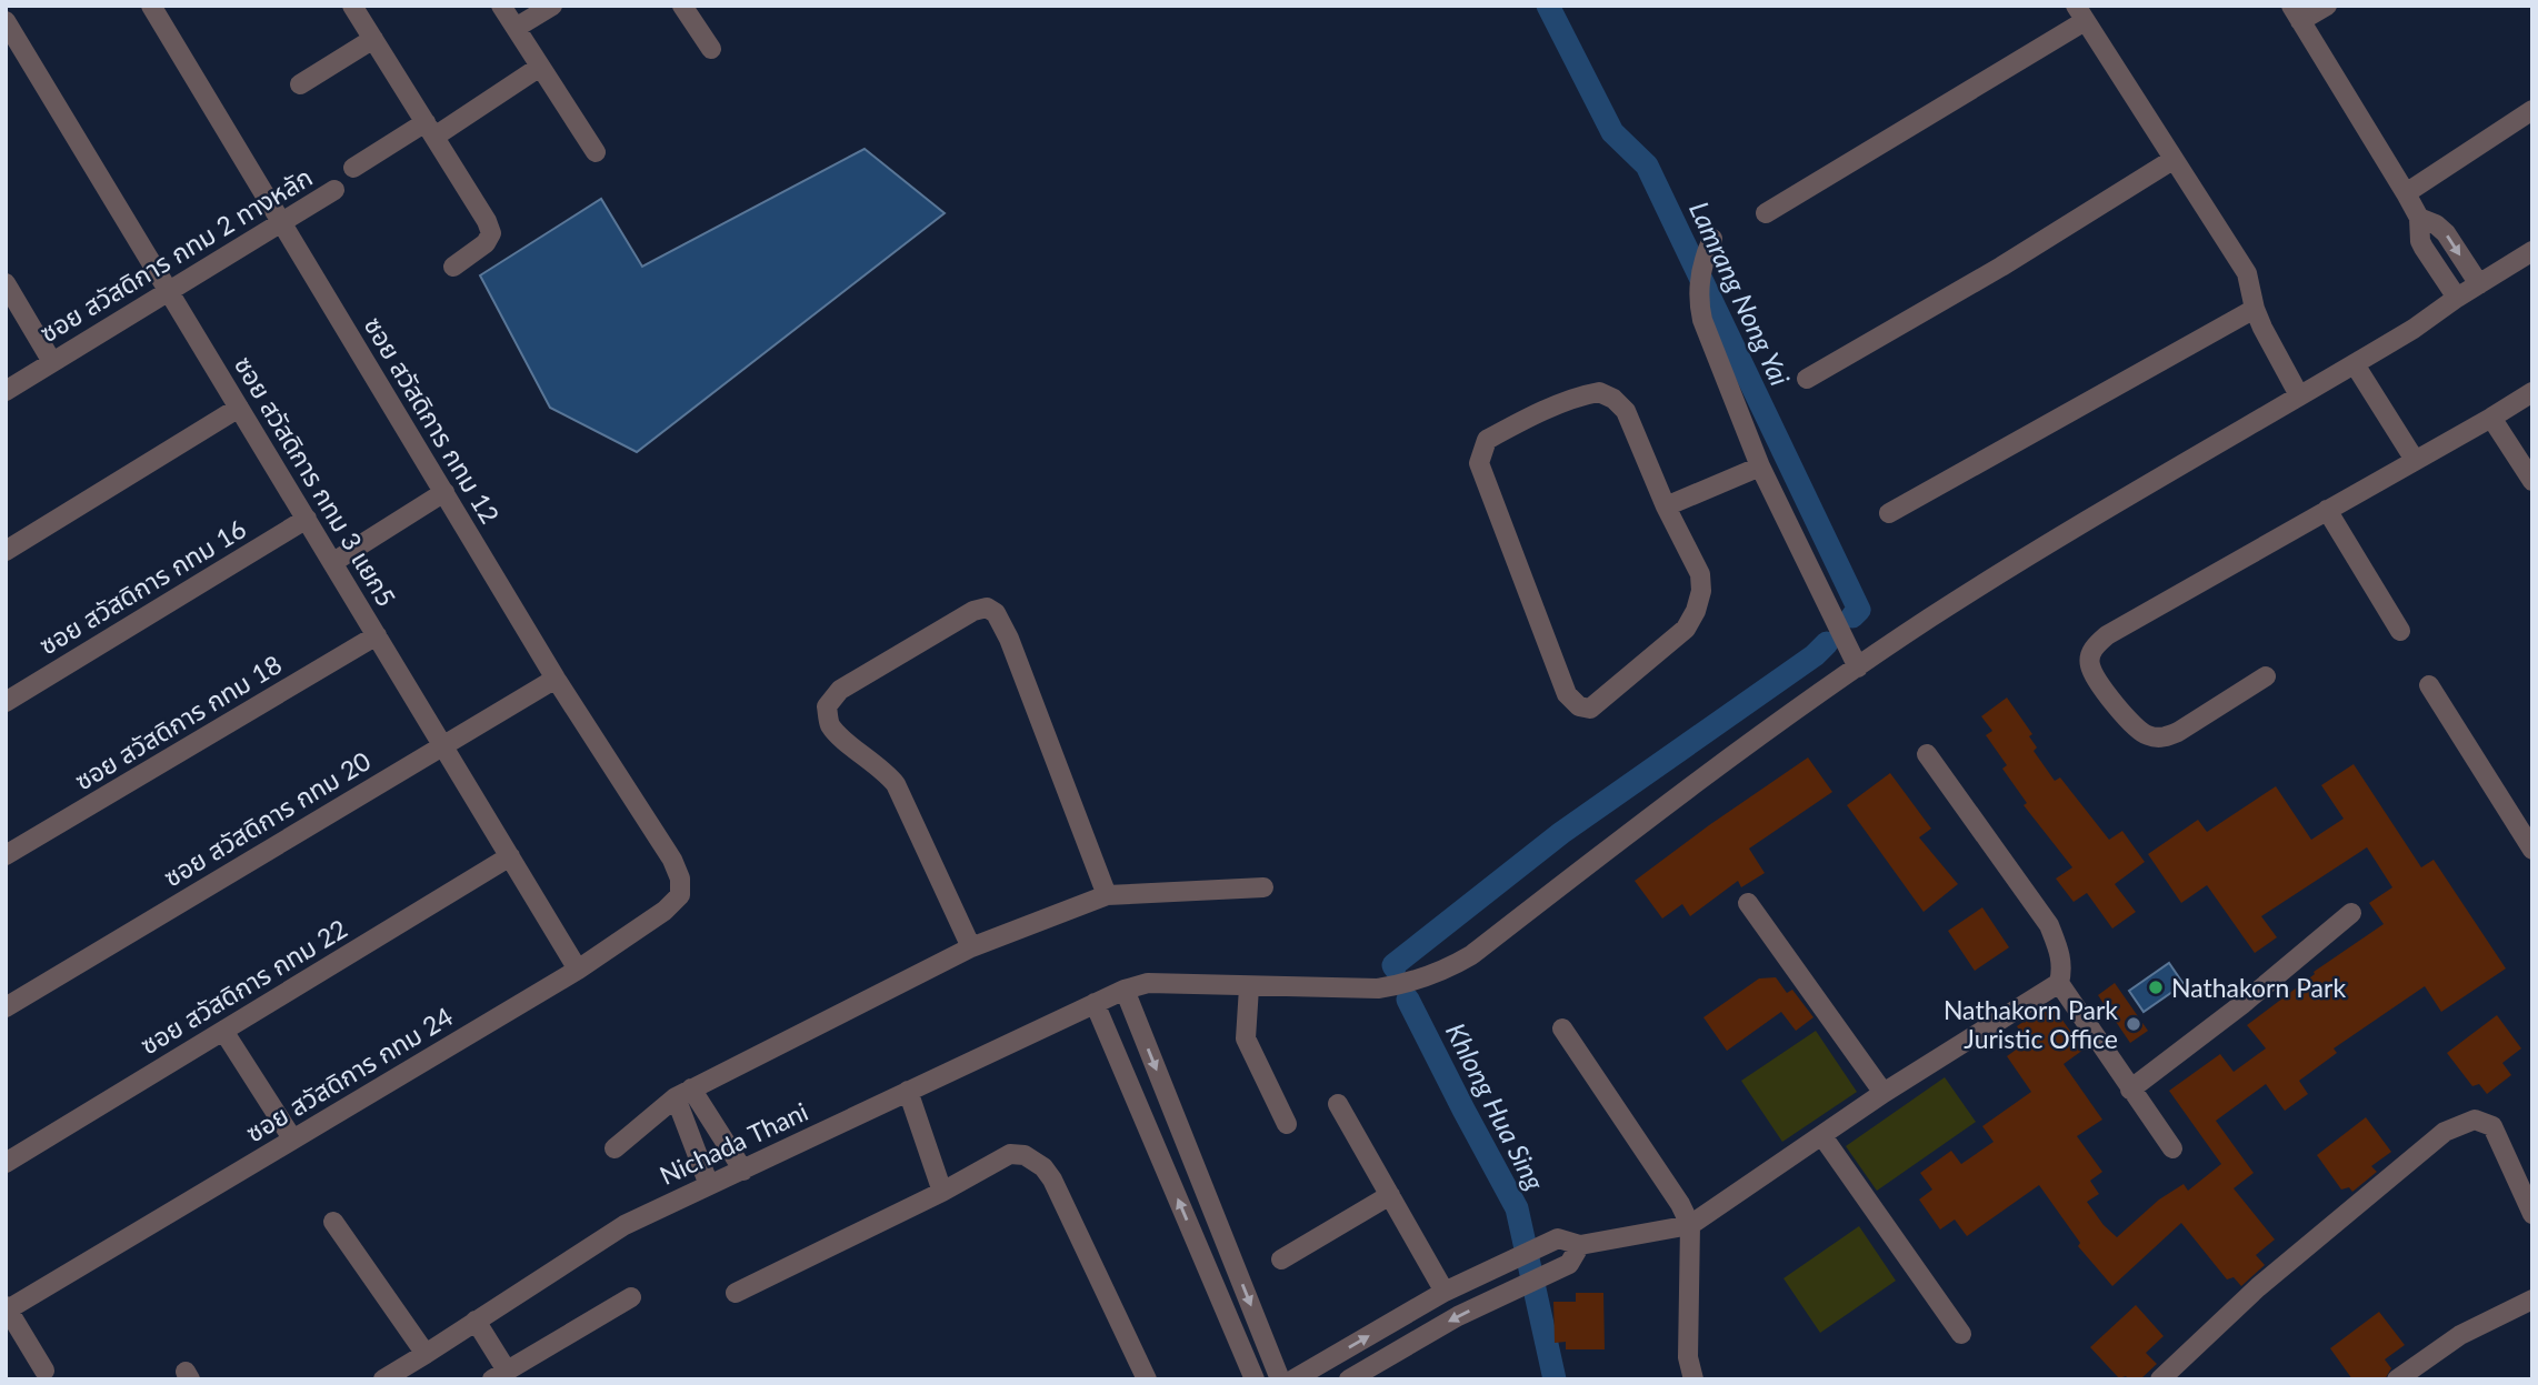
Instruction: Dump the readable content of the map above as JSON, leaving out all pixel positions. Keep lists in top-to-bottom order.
{
  "streets": {
    "street": [
      "ซอย สวัสดิการ กทม 2 ทางหลัก",
      "ซอย สวัสดิการ กทม 12",
      "ซอย สวัสดิการ กทม 3 แยก5",
      "ซอย สวัสดิการ กทม 16",
      "ซอย สวัสดิการ กทม 18",
      "ซอย สวัสดิการ กทม 20",
      "ซอย สวัสดิการ กทม 22",
      "ซอย สวัสดิการ กทม 24",
      "Nichada Thani"
    ]
  },
  "crossings": [
    ["ซอย สวัสดิการ กทม 2 ทางหลัก", "ซอย สวัสดิการ กทม 12"],
    ["ซอย สวัสดิการ กทม 2 ทางหลัก", "ซอย สวัสดิการ กทม 3 แยก5"],
    ["ซอย สวัสดิการ กทม 12", "ซอย สวัสดิการ กทม 20"],
    ["ซอย สวัสดิการ กทม 12", "ซอย สวัสดิการ กทม 24"],
    ["ซอย สวัสดิการ กทม 3 แยก5", "ซอย สวัสดิการ กทม 16"],
    ["ซอย สวัสดิการ กทม 3 แยก5", "ซอย สวัสดิการ กทม 18"],
    ["ซอย สวัสดิการ กทม 3 แยก5", "ซอย สวัสดิการ กทม 20"],
    ["ซอย สวัสดิการ กทม 3 แยก5", "ซอย สวัสดิการ กทม 22"],
    ["ซอย สวัสดิการ กทม 3 แยก5", "ซอย สวัสดิการ กทม 24"]
  ],
  "water": ["Lamrang Nong Yai", "Khlong Hua Sing"],
  "places": ["Nathakorn Park", "Nathakorn Park Juristic Office"]
}
